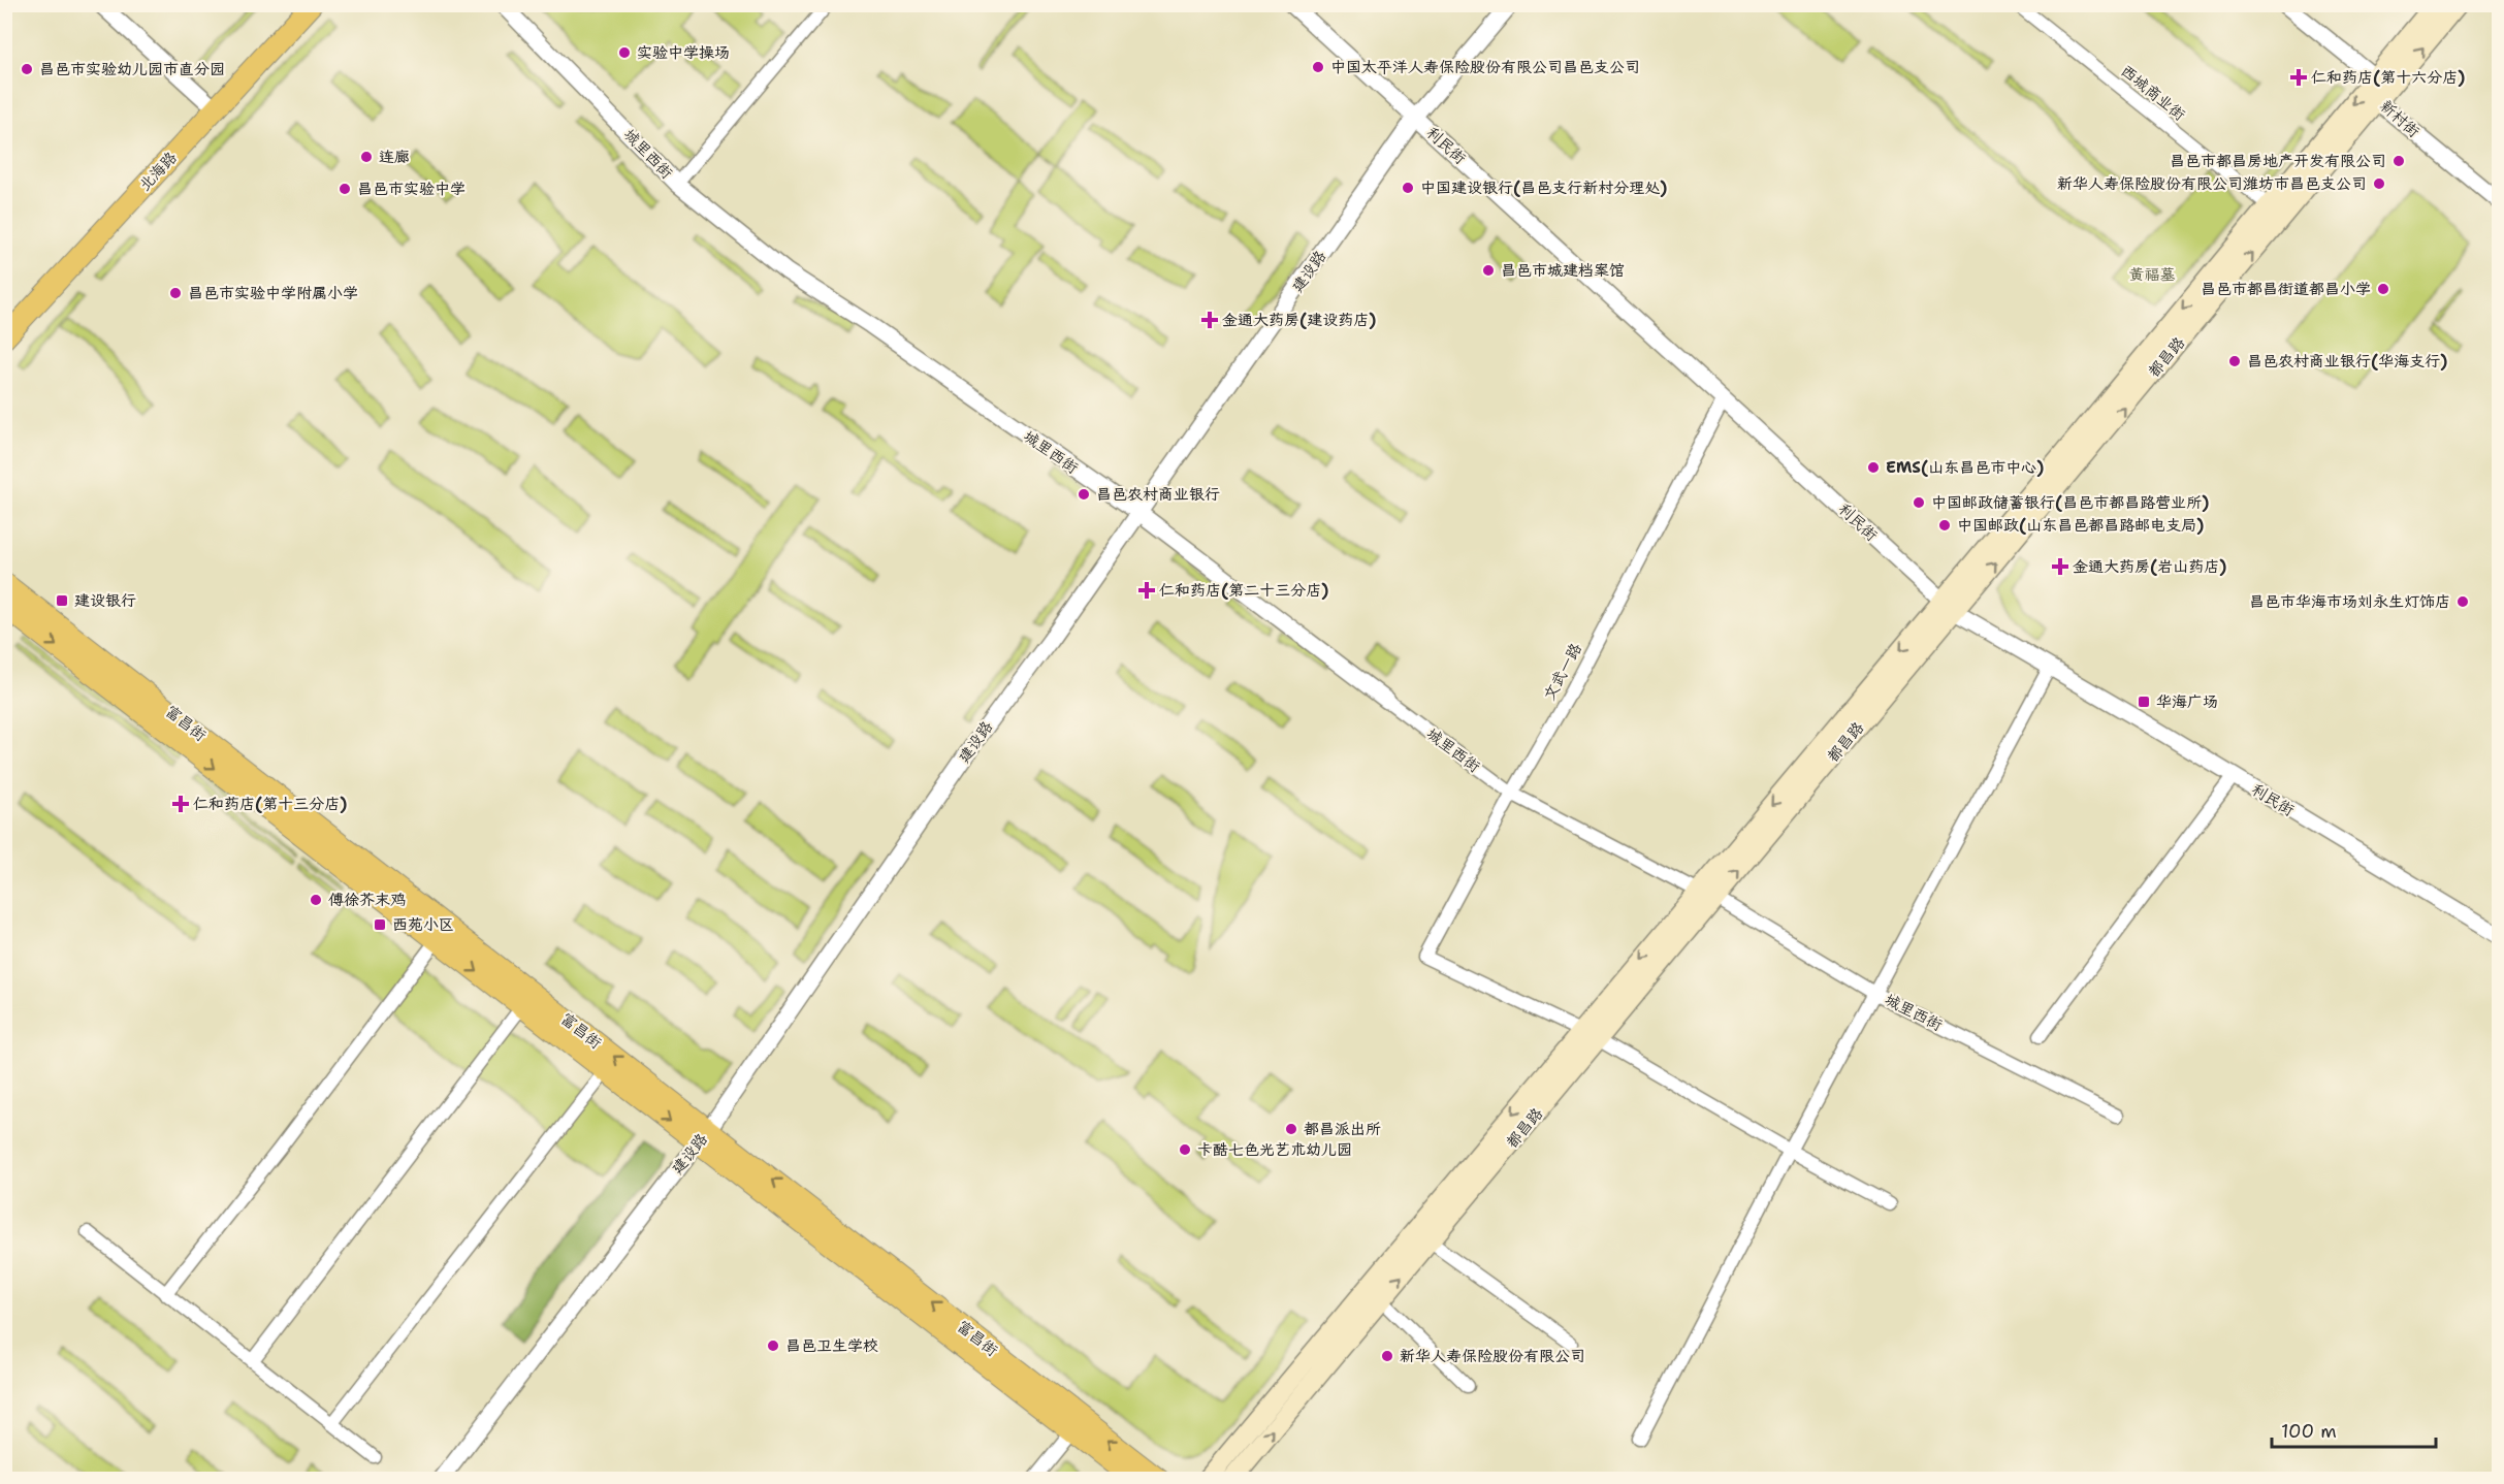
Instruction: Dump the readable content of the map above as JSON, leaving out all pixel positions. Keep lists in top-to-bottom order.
{
  "streets": {
    "main road": ["北海路", "都昌路", "富昌街"],
    "street": [
      "西城商业街",
      "新村街",
      "利民街",
      "城里西街",
      "建设路",
      "文武一路"
    ]
  },
  "crossings": [
    ["西城商业街", "都昌路"],
    ["新村街", "都昌路"],
    ["利民街", "建设路"],
    ["利民街", "都昌路"],
    ["利民街", "文武一路"],
    ["城里西街", "建设路"],
    ["城里西街", "都昌路"],
    ["城里西街", "文武一路"],
    ["建设路", "富昌街"],
    ["都昌路", "文武一路"]
  ],
  "parks": ["黄福墓"],
  "places": {
    "other": [
      "实验中学操场",
      "中国太平洋人寿保险股份有限公司昌邑支公司",
      "昌邑市实验幼儿园市直分园",
      "连廊",
      "昌邑市都昌房地产开发有限公司",
      "新华人寿保险股份有限公司潍坊市昌邑支公司",
      "中国建设银行(昌邑支行新村分理处)",
      "昌邑市实验中学",
      "昌邑市城建档案馆",
      "昌邑市都昌街道都昌小学",
      "昌邑市实验中学附属小学",
      "昌邑农村商业银行(华海支行)",
      "EMS(山东昌邑市中心)",
      "昌邑农村商业银行",
      "中国邮政储蓄银行(昌邑市都昌路营业所)",
      "中国邮政(山东昌邑都昌路邮电支局)",
      "昌邑市华海市场刘永生灯饰店",
      "傅徐芥末鸡",
      "都昌派出所",
      "卡酷七色光艺术幼儿园",
      "昌邑卫生学校",
      "新华人寿保险股份有限公司"
    ],
    "health": [
      "仁和药店(第十六分店)",
      "金通大药房(建设药店)",
      "金通大药房(岩山药店)",
      "仁和药店(第二十三分店)",
      "仁和药店(第十三分店)"
    ],
    "transit": ["建设银行", "华海广场", "西苑小区"]
  },
  "scale_bar": "100 m"
}
